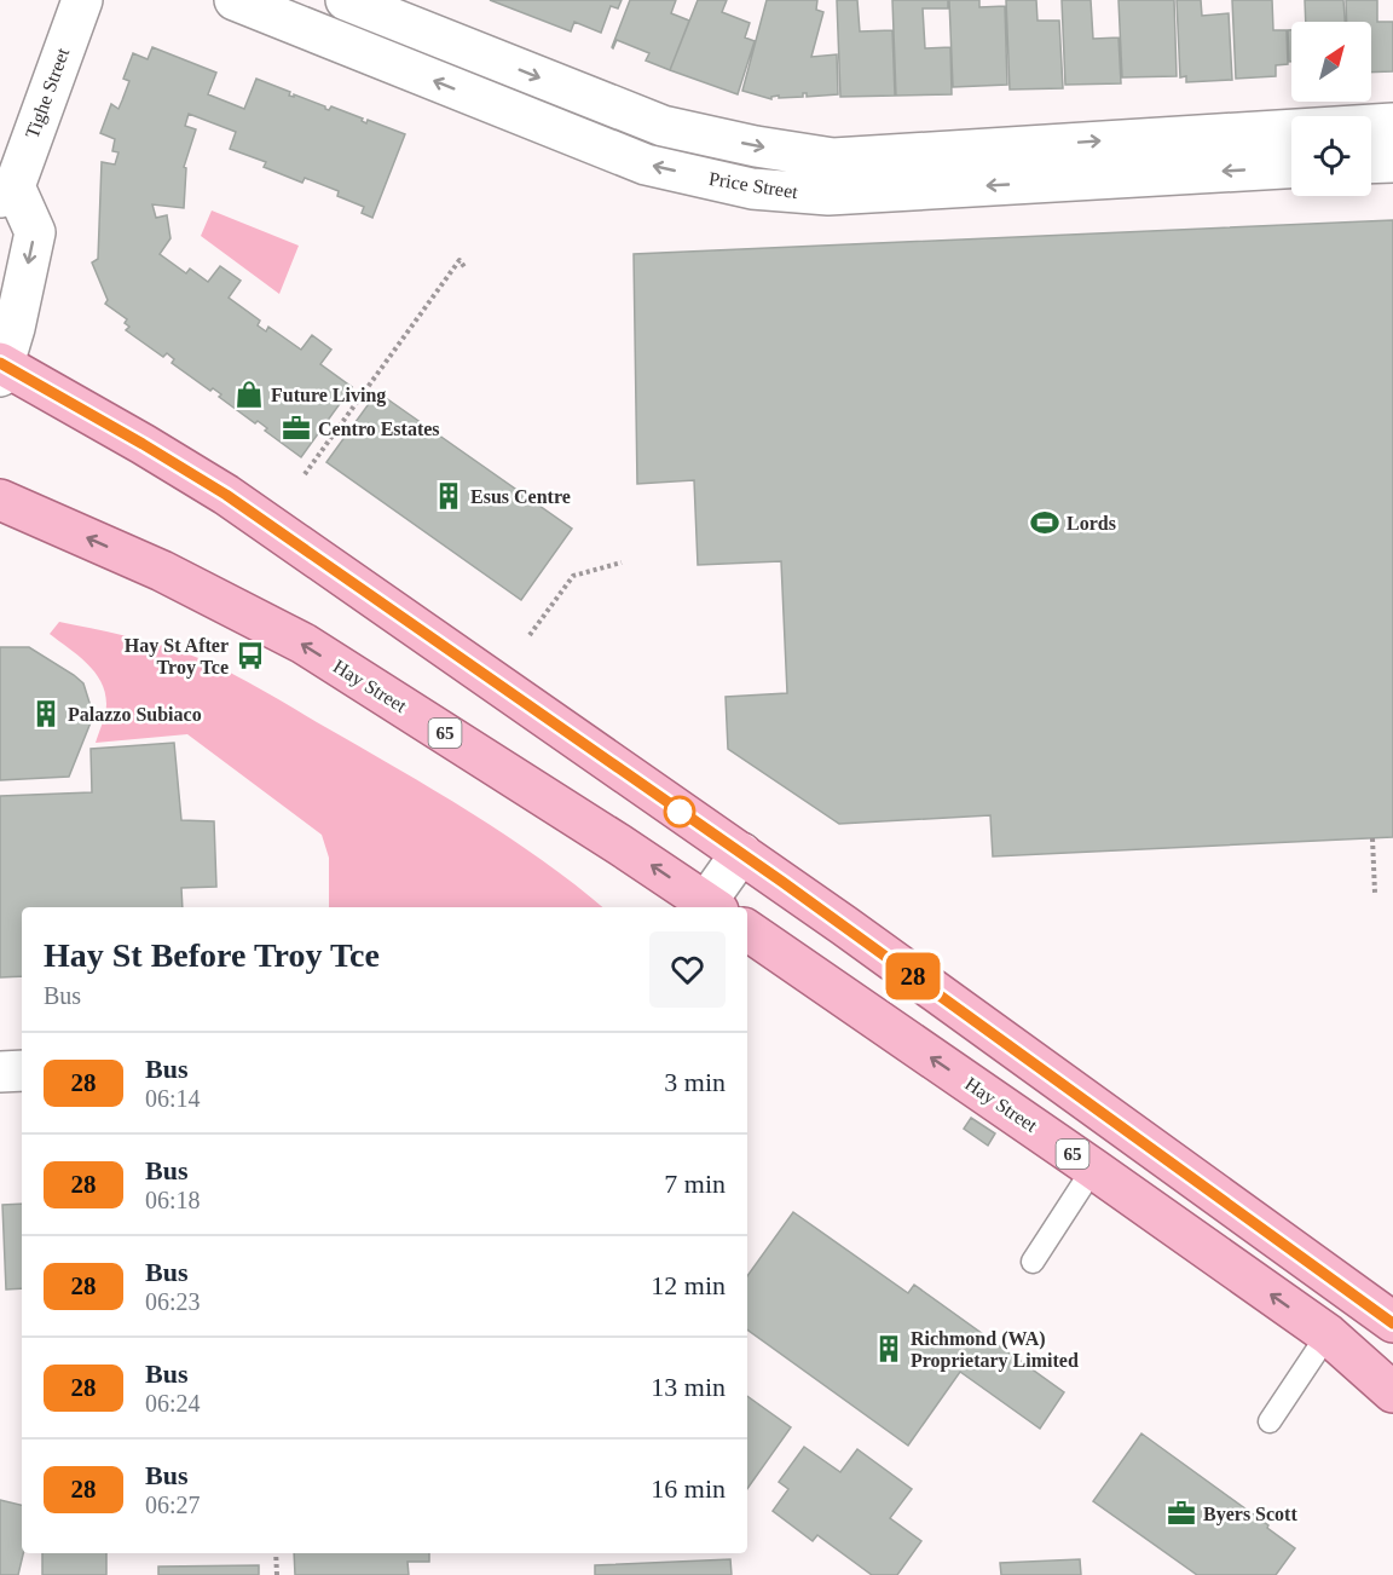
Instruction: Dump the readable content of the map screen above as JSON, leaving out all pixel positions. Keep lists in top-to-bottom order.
{
  "streets": {
    "main road": ["Hay Street", "65"],
    "street": ["Tighe Street", "Price Street"]
  },
  "crossings": [
    ["Tighe Street", "65"]
  ],
  "one_way": ["Tighe Street"],
  "places": {
    "shop": ["Future Living"],
    "office": ["Centro Estates", "Byers Scott"],
    "building": ["Esus Centre", "Palazzo Subiaco", "Richmond (WA) Proprietary Limited"],
    "sports": ["Lords"],
    "bus stop": ["Hay St After Troy Tce"]
  },
  "lines": ["bus line 28"],
  "north": "top right",
  "page": {
    "on_map": "28",
    "heading": ["Hay St Before Troy Tce", "Bus"],
    "list": [
      {
        "mark": "28",
        "name": "Bus",
        "note": "06:14",
        "value": "3 min"
      },
      {
        "mark": "28",
        "name": "Bus",
        "note": "06:18",
        "value": "7 min"
      },
      {
        "mark": "28",
        "name": "Bus",
        "note": "06:23",
        "value": "12 min"
      },
      {
        "mark": "28",
        "name": "Bus",
        "note": "06:24",
        "value": "13 min"
      },
      {
        "mark": "28",
        "name": "Bus",
        "note": "06:27",
        "value": "16 min"
      }
    ]
  }
}
